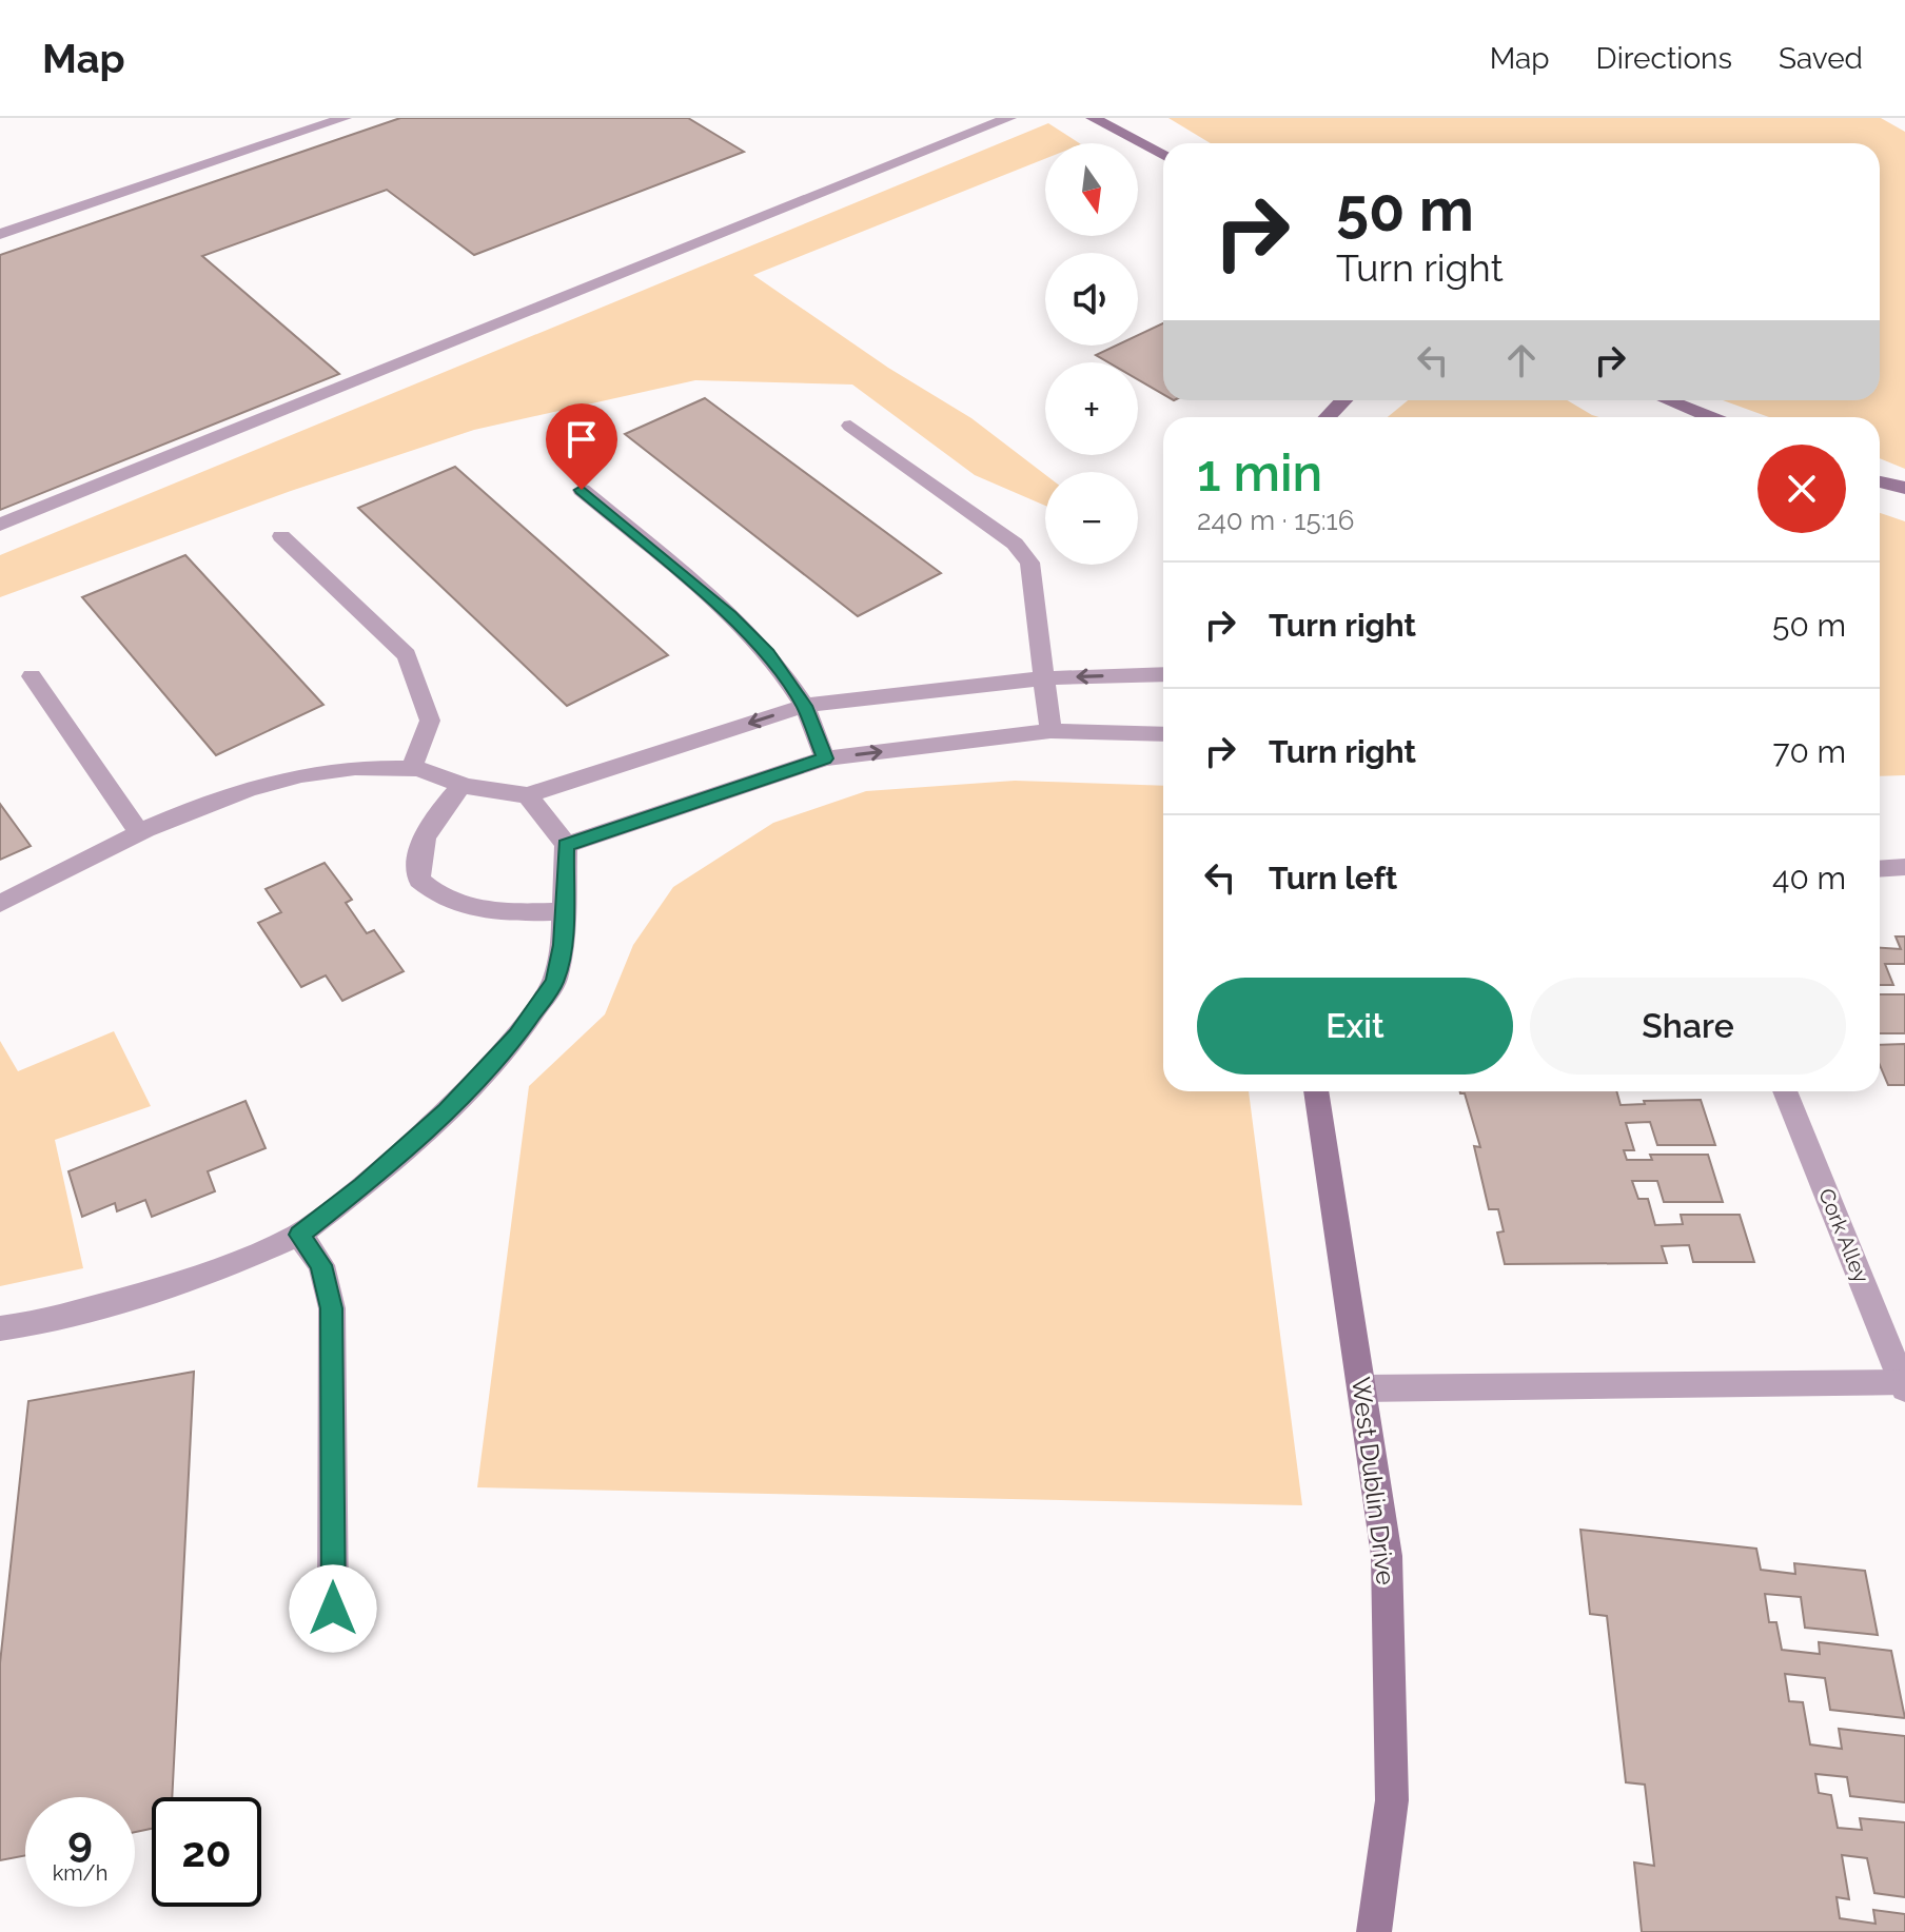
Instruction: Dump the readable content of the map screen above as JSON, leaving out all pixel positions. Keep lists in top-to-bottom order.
{
  "streets": {
    "street": ["Cork Alley", "West Dublin Drive"]
  },
  "north": "bottom",
  "page": {
    "header": "Map",
    "nav": ["Map", "Directions", "Saved"],
    "map_buttons": ["+", "−"],
    "turn": ["50 m", "Turn right"],
    "heading": ["1 min", "240 m · 15:16"],
    "list": [
      {
        "name": "Turn right",
        "value": "50 m"
      },
      {
        "name": "Turn right",
        "value": "70 m"
      },
      {
        "name": "Turn left",
        "value": "40 m"
      }
    ],
    "buttons": ["Exit", "Share"],
    "speed": "9 km/h",
    "limit": "20"
  }
}
